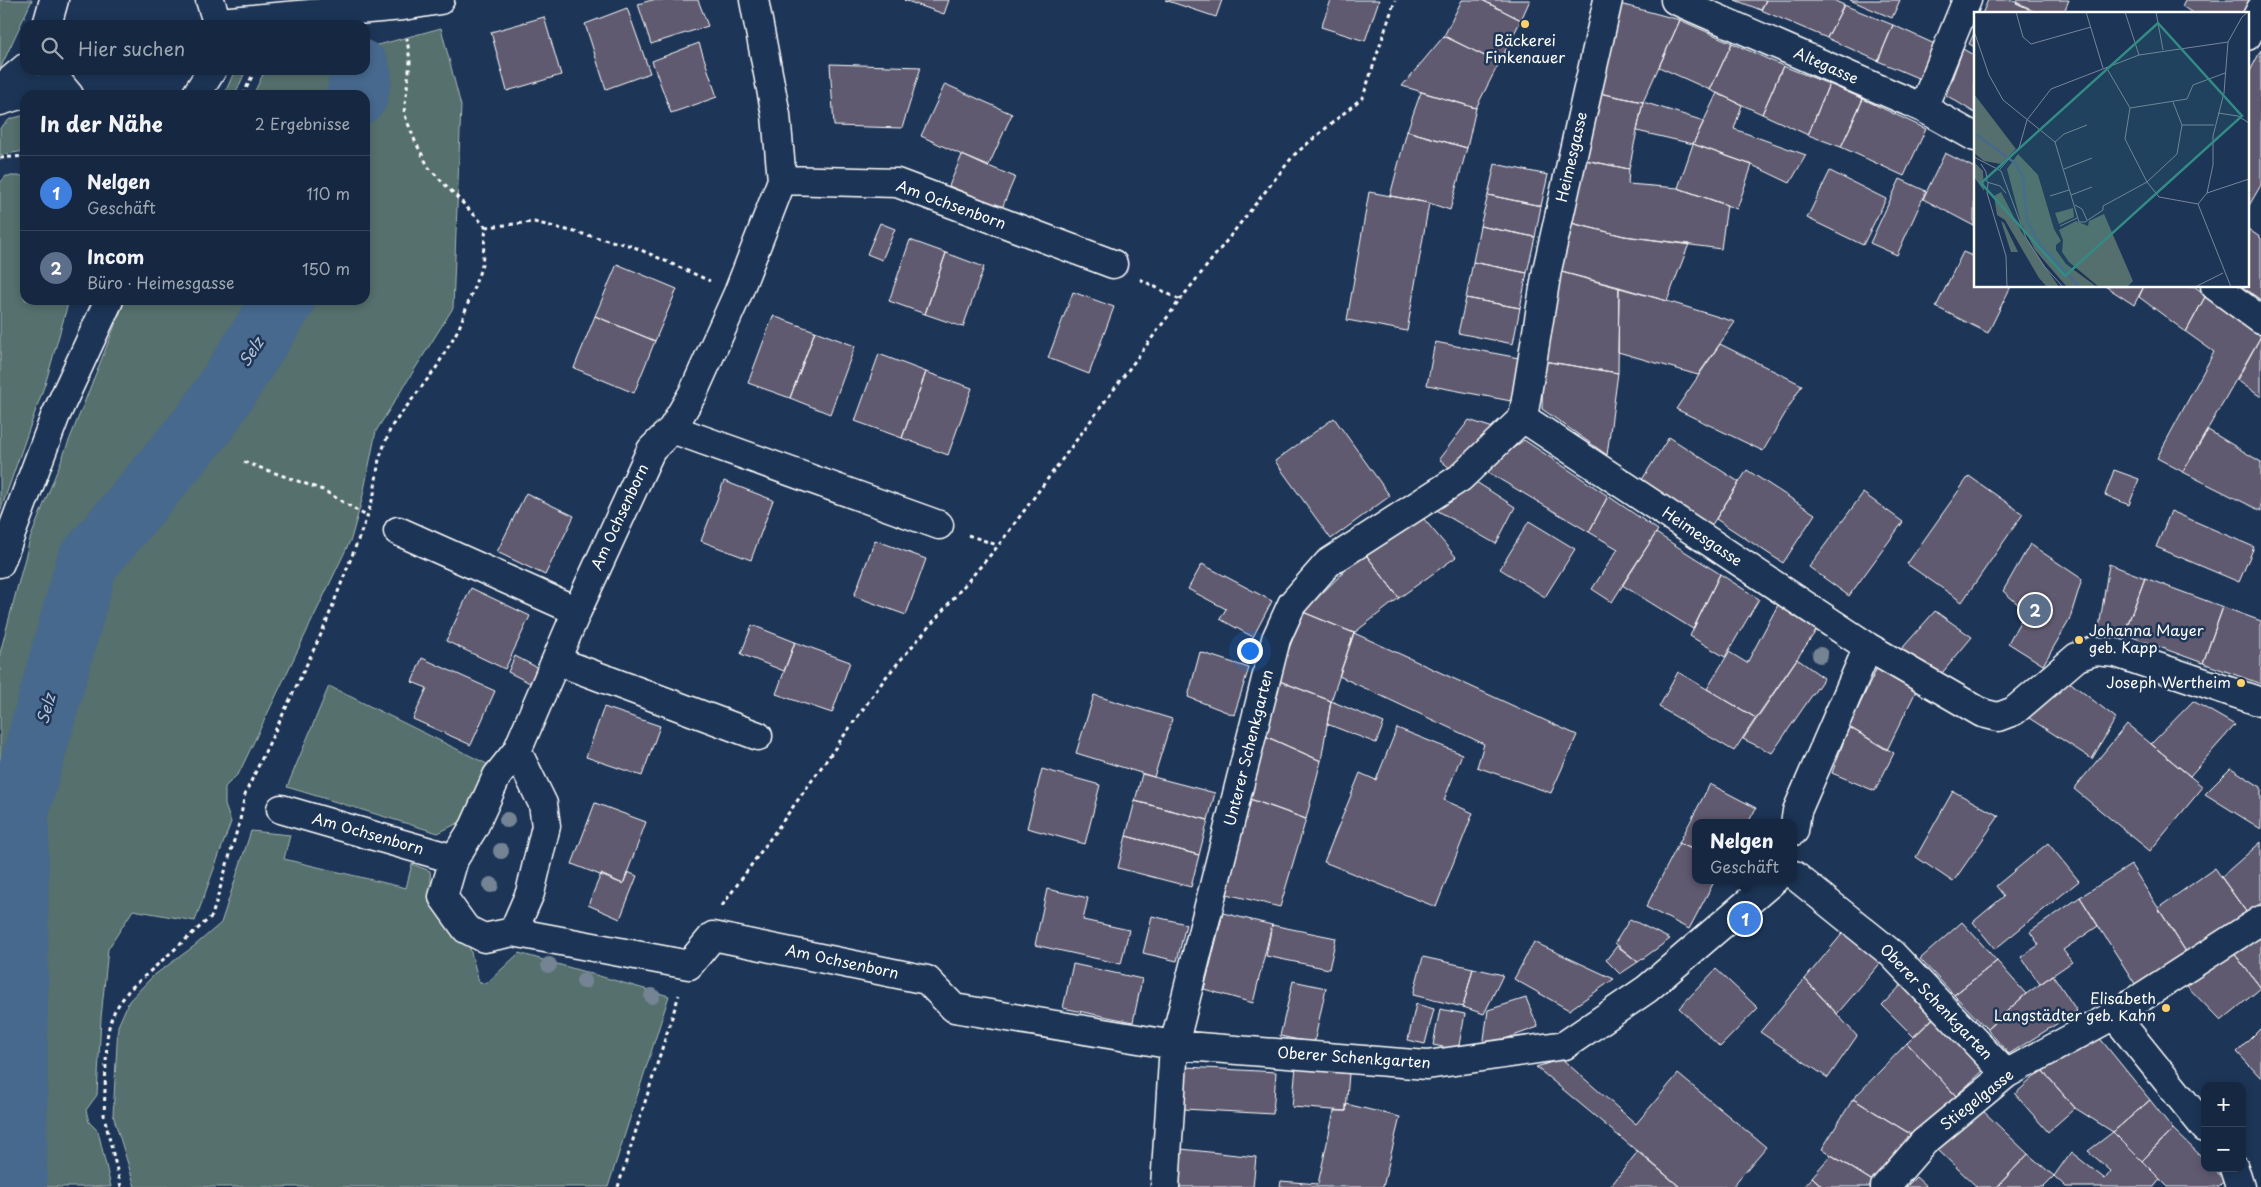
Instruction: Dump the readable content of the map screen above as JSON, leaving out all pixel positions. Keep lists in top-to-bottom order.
{
  "streets": {
    "street": [
      "Altegasse",
      "Heimesgasse",
      "Am Ochsenborn",
      "Unterer Schenkgarten",
      "Oberer Schenkgarten",
      "Stiegelgasse"
    ]
  },
  "crossings": [
    ["Heimesgasse", "Unterer Schenkgarten"],
    ["Am Ochsenborn", "Unterer Schenkgarten"],
    ["Am Ochsenborn", "Oberer Schenkgarten"],
    ["Unterer Schenkgarten", "Oberer Schenkgarten"],
    ["Oberer Schenkgarten", "Stiegelgasse"]
  ],
  "water": ["Selz"],
  "places": [
    "Bäckerei Finkenauer",
    "Johanna Mayer geb. Kapp",
    "Joseph Wertheim",
    "Elisabeth Langstädter geb. Kahn"
  ],
  "page": {
    "search": "Hier suchen",
    "heading": ["In der Nähe", "2 Ergebnisse"],
    "list": [
      {
        "mark": "1",
        "name": "Nelgen",
        "note": "Geschäft",
        "value": "110 m"
      },
      {
        "mark": "2",
        "name": "Incom",
        "note": "Büro · Heimesgasse",
        "value": "150 m"
      }
    ],
    "pins": ["2", "1"],
    "popup": ["Nelgen", "Geschäft"],
    "map_buttons": ["+", "−"]
  }
}
